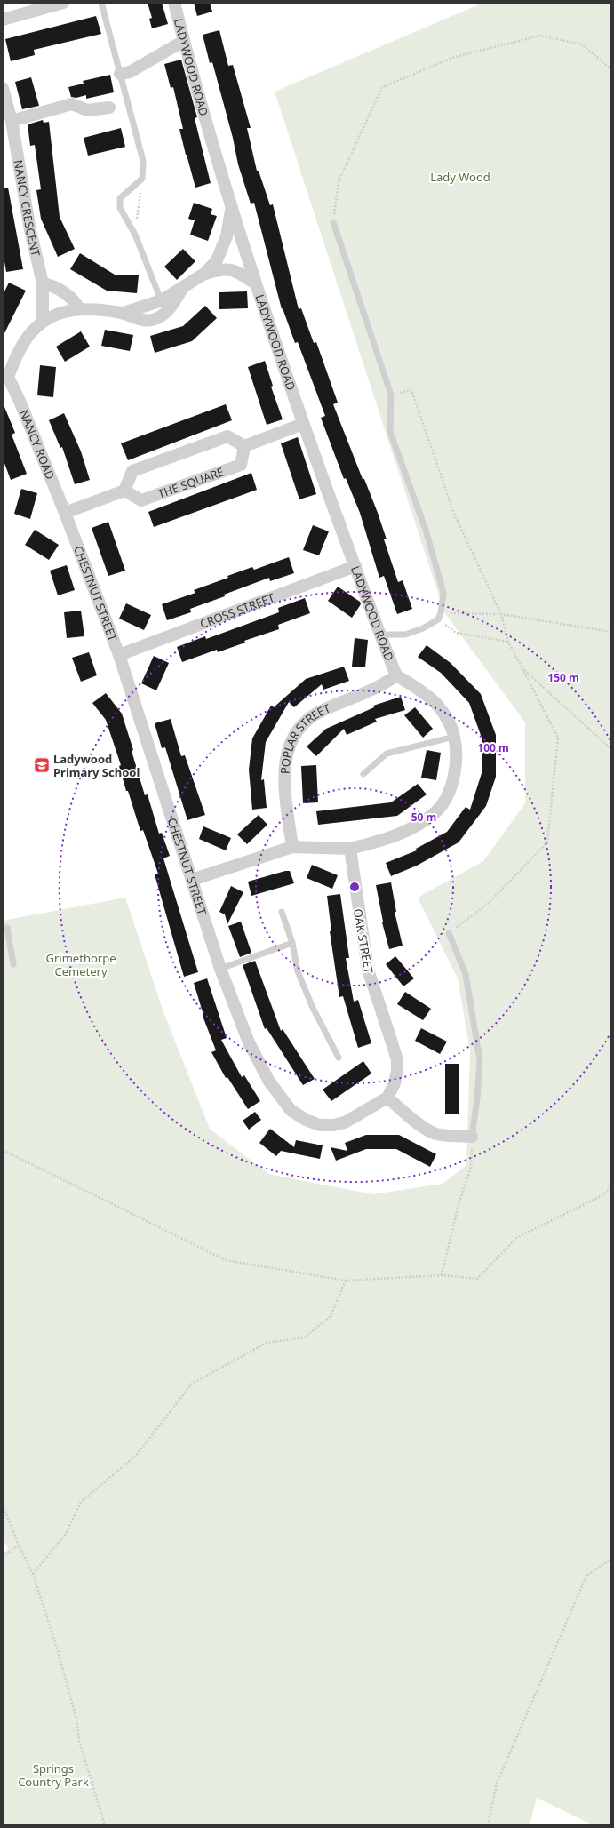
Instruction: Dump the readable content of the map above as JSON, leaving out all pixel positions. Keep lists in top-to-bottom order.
{
  "streets": {
    "street": [
      "LADYWOOD ROAD",
      "NANCY CRESCENT",
      "NANCY ROAD",
      "THE SQUARE",
      "CHESTNUT STREET",
      "CROSS STREET",
      "POPLAR STREET",
      "OAK STREET"
    ]
  },
  "crossings": [
    ["LADYWOOD ROAD", "CROSS STREET"],
    ["LADYWOOD ROAD", "POPLAR STREET"],
    ["NANCY ROAD", "CHESTNUT STREET"],
    ["CHESTNUT STREET", "CROSS STREET"],
    ["CHESTNUT STREET", "OAK STREET"]
  ],
  "parks": ["Lady Wood", "Grimethorpe Cemetery", "Springs Country Park"],
  "places": {
    "school or university": ["Ladywood Primary School"]
  },
  "rings": ["150 m", "100 m", "50 m"]
}
